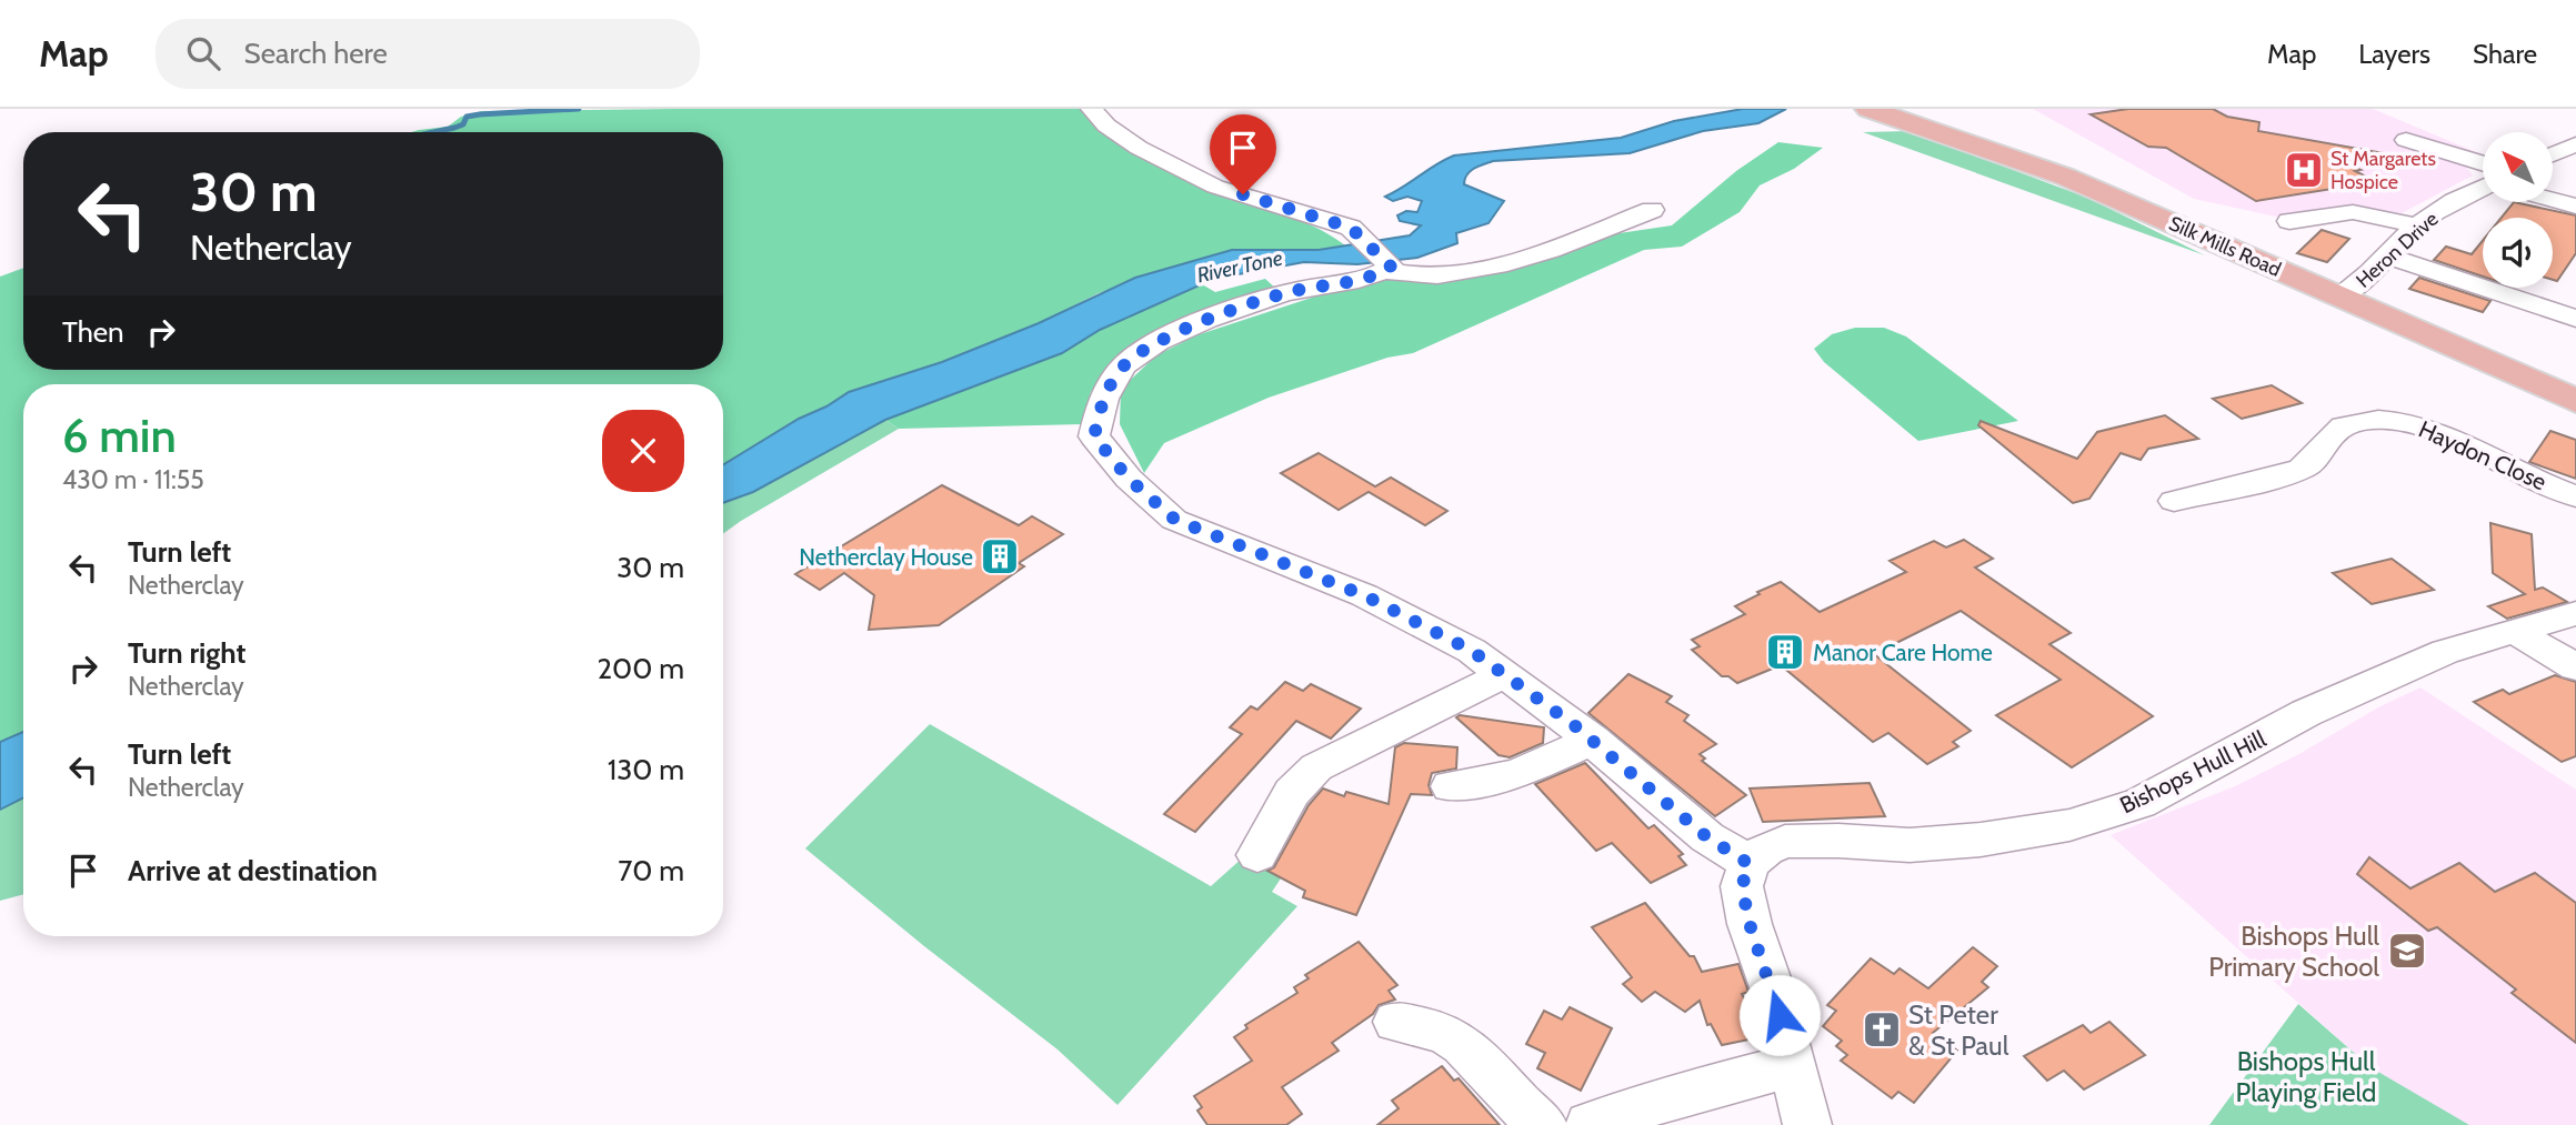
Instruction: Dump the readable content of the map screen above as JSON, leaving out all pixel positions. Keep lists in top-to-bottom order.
{
  "streets": {
    "main road": ["Silk Mills Road"],
    "street": ["Heron Drive", "Haydon Close", "Bishops Hull Hill"]
  },
  "crossings": [
    ["Silk Mills Road", "Heron Drive"]
  ],
  "water": ["River Tone"],
  "parks": ["Bishops Hull Playing Field"],
  "places": {
    "hospital": ["St Margarets Hospice"],
    "building": ["Netherclay House", "Manor Care Home"],
    "school or university": ["Bishops Hull Primary School"],
    "church": ["St Peter & St Paul"]
  },
  "north": "top left",
  "page": {
    "header": "Map",
    "search": "Search here",
    "nav": ["Map", "Layers", "Share"],
    "turn": ["30 m", "Netherclay"],
    "then": "Then",
    "heading": ["6 min", "430 m · 11:55"],
    "list": [
      {
        "name": "Turn left",
        "note": "Netherclay",
        "value": "30 m"
      },
      {
        "name": "Turn right",
        "note": "Netherclay",
        "value": "200 m"
      },
      {
        "name": "Turn left",
        "note": "Netherclay",
        "value": "130 m"
      },
      {
        "name": "Arrive at destination",
        "value": "70 m"
      }
    ]
  }
}
